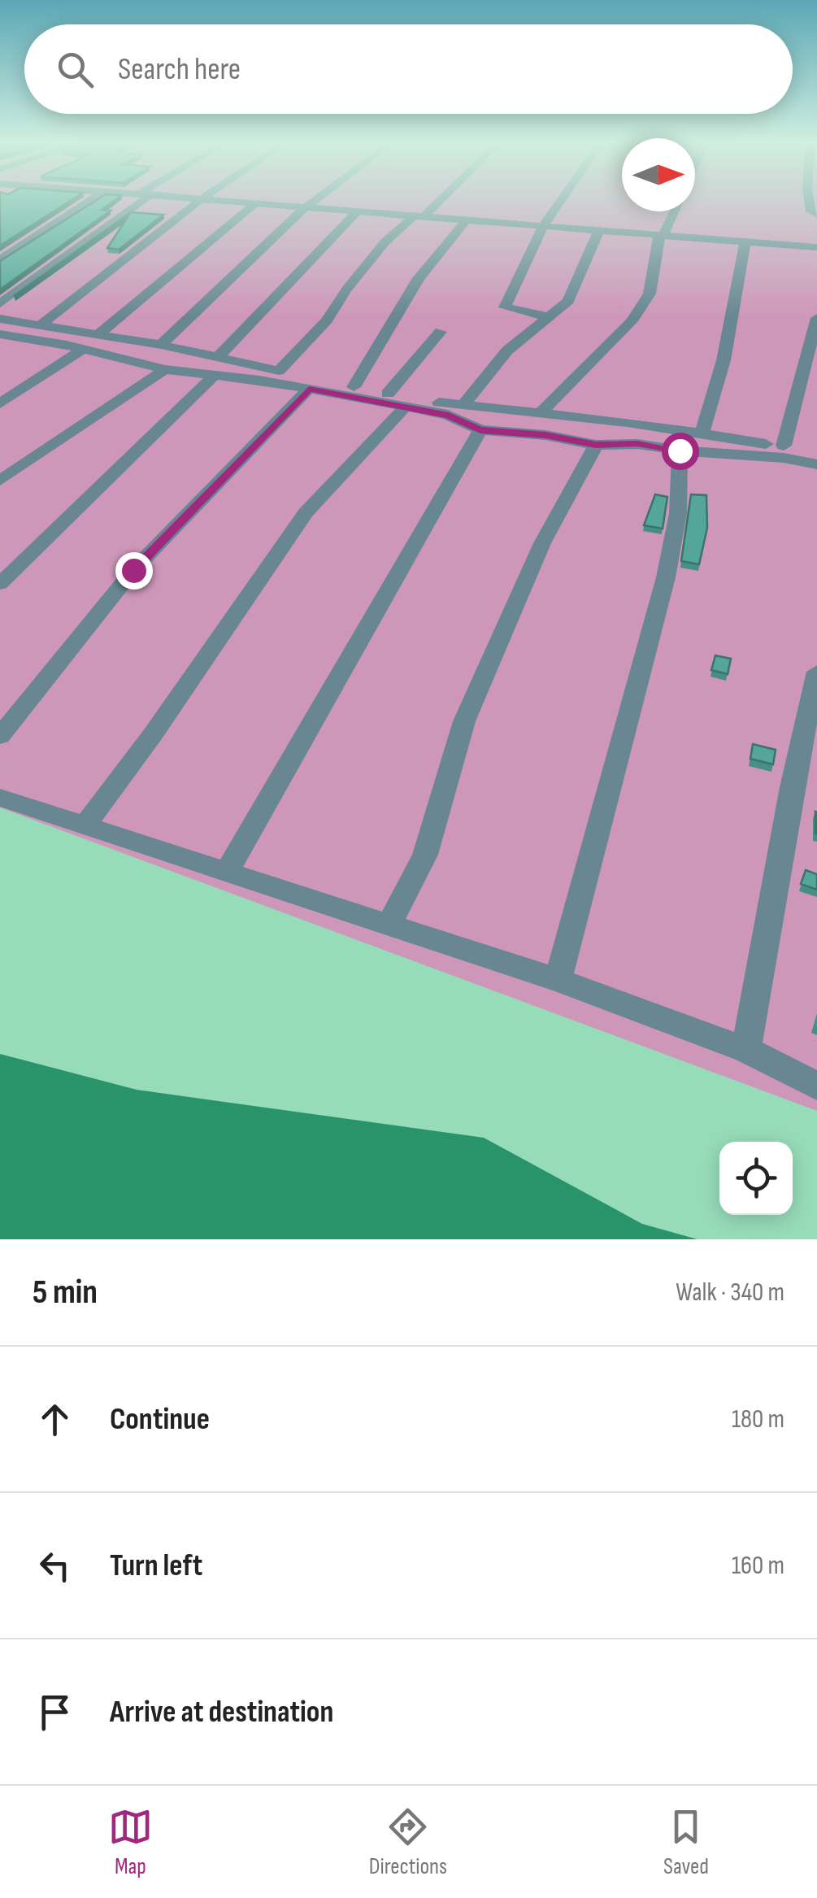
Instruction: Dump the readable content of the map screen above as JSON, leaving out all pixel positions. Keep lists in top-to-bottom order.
{
  "north": "right",
  "page": {
    "search": "Search here",
    "heading": ["5 min", "Walk · 340 m"],
    "list": [
      ["Continue", "180 m"],
      ["Turn left", "160 m"],
      "Arrive at destination"
    ],
    "nav": ["Map", "Directions", "Saved"]
  }
}
